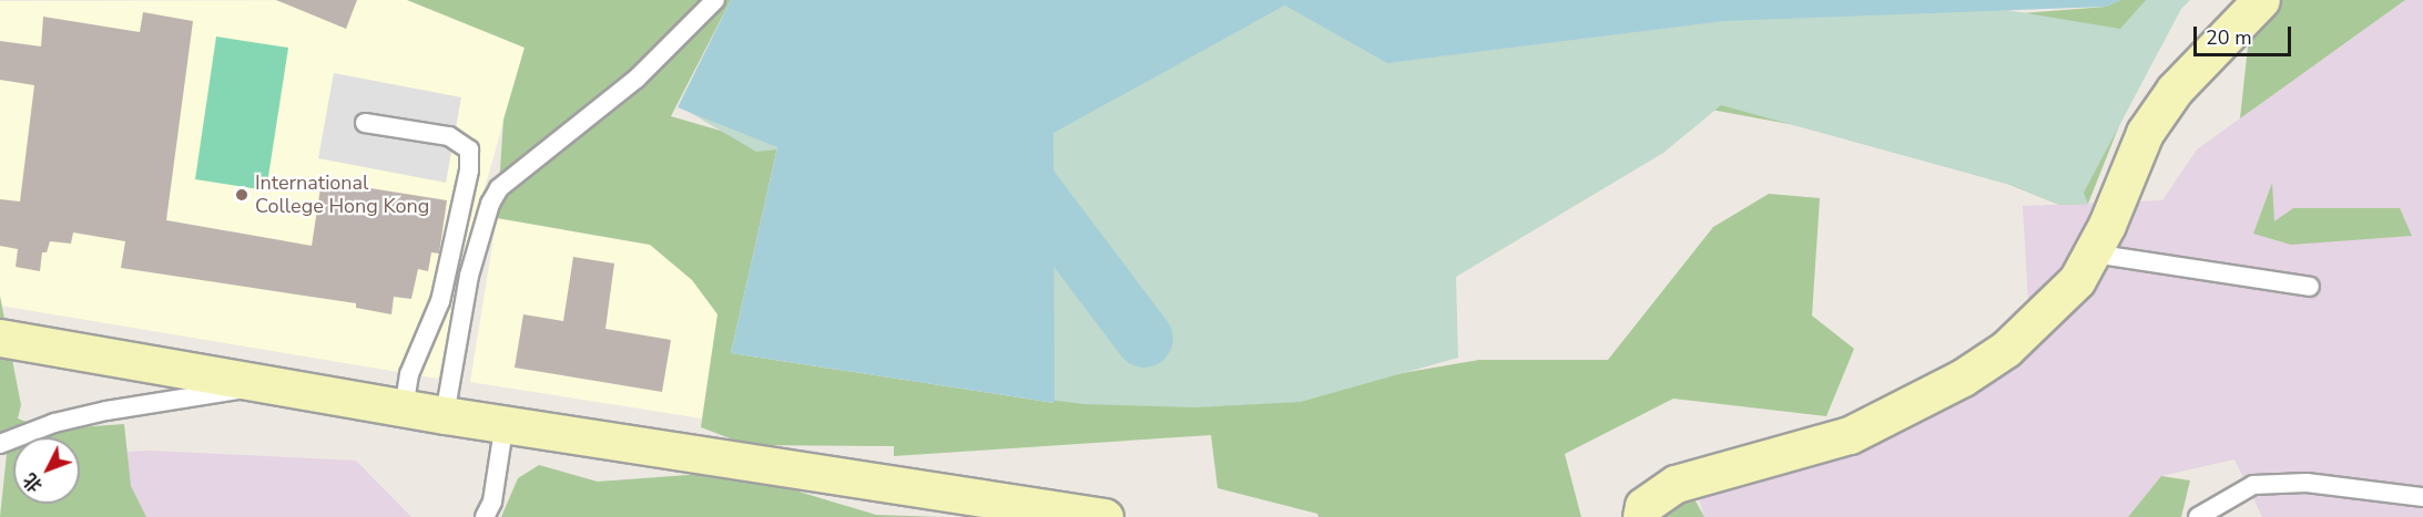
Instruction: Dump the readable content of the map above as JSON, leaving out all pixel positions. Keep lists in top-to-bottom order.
{
  "places": ["International College Hong Kong"],
  "scale_bar": "20 m",
  "north": "bottom left"
}
